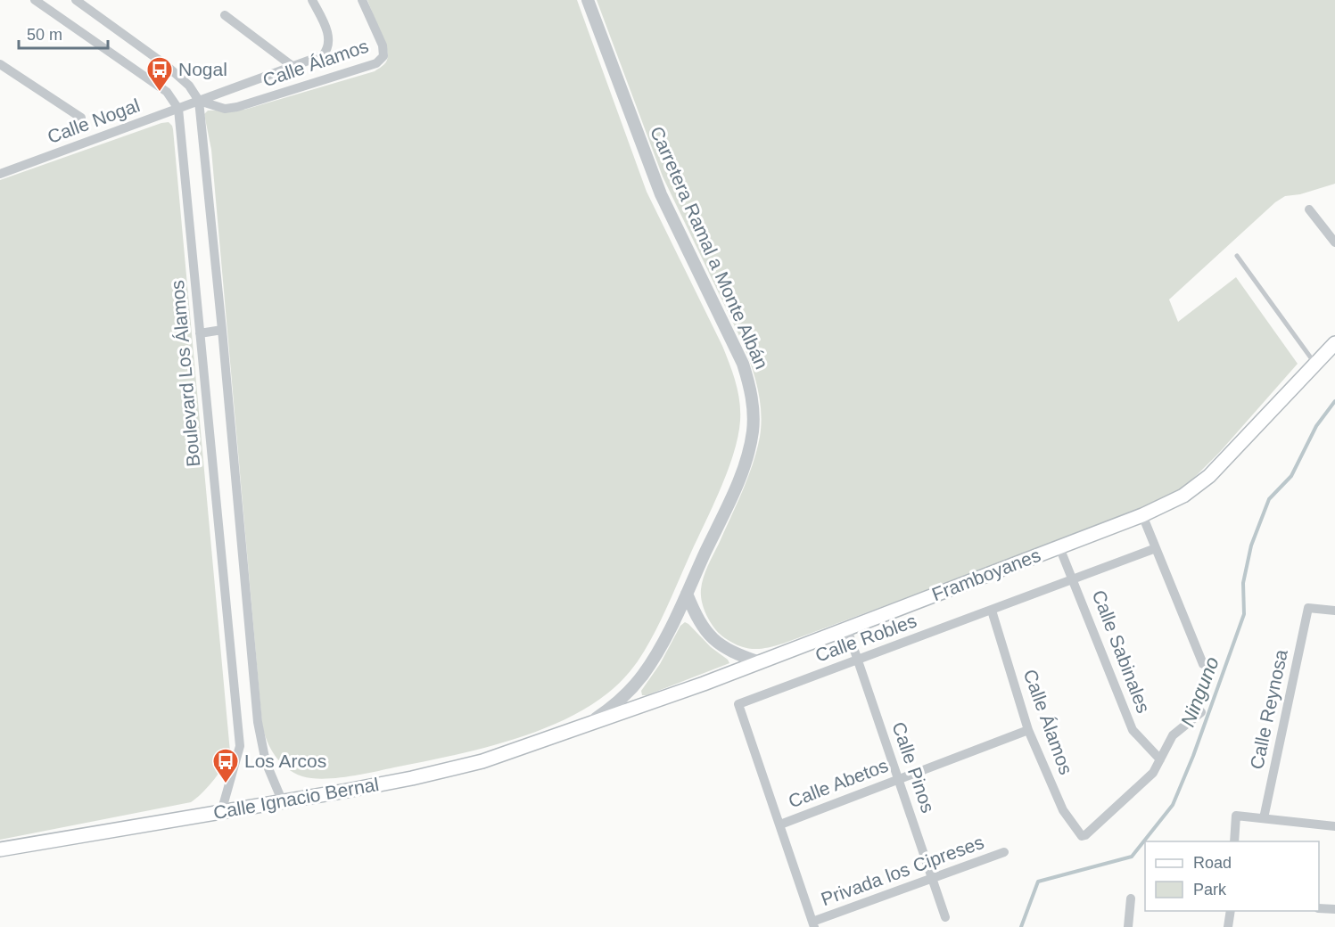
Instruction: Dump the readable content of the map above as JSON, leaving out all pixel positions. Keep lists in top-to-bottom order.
{
  "streets": {
    "main road": ["Framboyanes", "Calle Ignacio Bernal"],
    "street": [
      "Calle Álamos",
      "Calle Nogal",
      "Carretera Ramal a Monte Albán",
      "Boulevard Los Álamos",
      "Calle Robles",
      "Calle Sabinales",
      "Calle Reynosa",
      "Calle Pinos",
      "Calle Abetos",
      "Privada los Cipreses"
    ]
  },
  "crossings": [
    ["Calle Álamos", "Calle Nogal"],
    ["Calle Álamos", "Calle Robles"],
    ["Calle Álamos", "Calle Sabinales"],
    ["Calle Álamos", "Calle Abetos"],
    ["Calle Nogal", "Boulevard Los Álamos"],
    ["Carretera Ramal a Monte Albán", "Framboyanes"],
    ["Carretera Ramal a Monte Albán", "Calle Ignacio Bernal"],
    ["Boulevard Los Álamos", "Calle Ignacio Bernal"],
    ["Framboyanes", "Calle Sabinales"],
    ["Framboyanes", "Calle Pinos"],
    ["Framboyanes", "Calle Ignacio Bernal"],
    ["Calle Robles", "Calle Sabinales"],
    ["Calle Robles", "Calle Pinos"],
    ["Calle Robles", "Calle Abetos"],
    ["Calle Pinos", "Calle Abetos"],
    ["Calle Pinos", "Privada los Cipreses"]
  ],
  "water": ["Ninguno"],
  "places": {
    "bus stop": ["Nogal", "Los Arcos"]
  },
  "legend": ["Road", "Park"],
  "scale_bar": "50 m"
}
